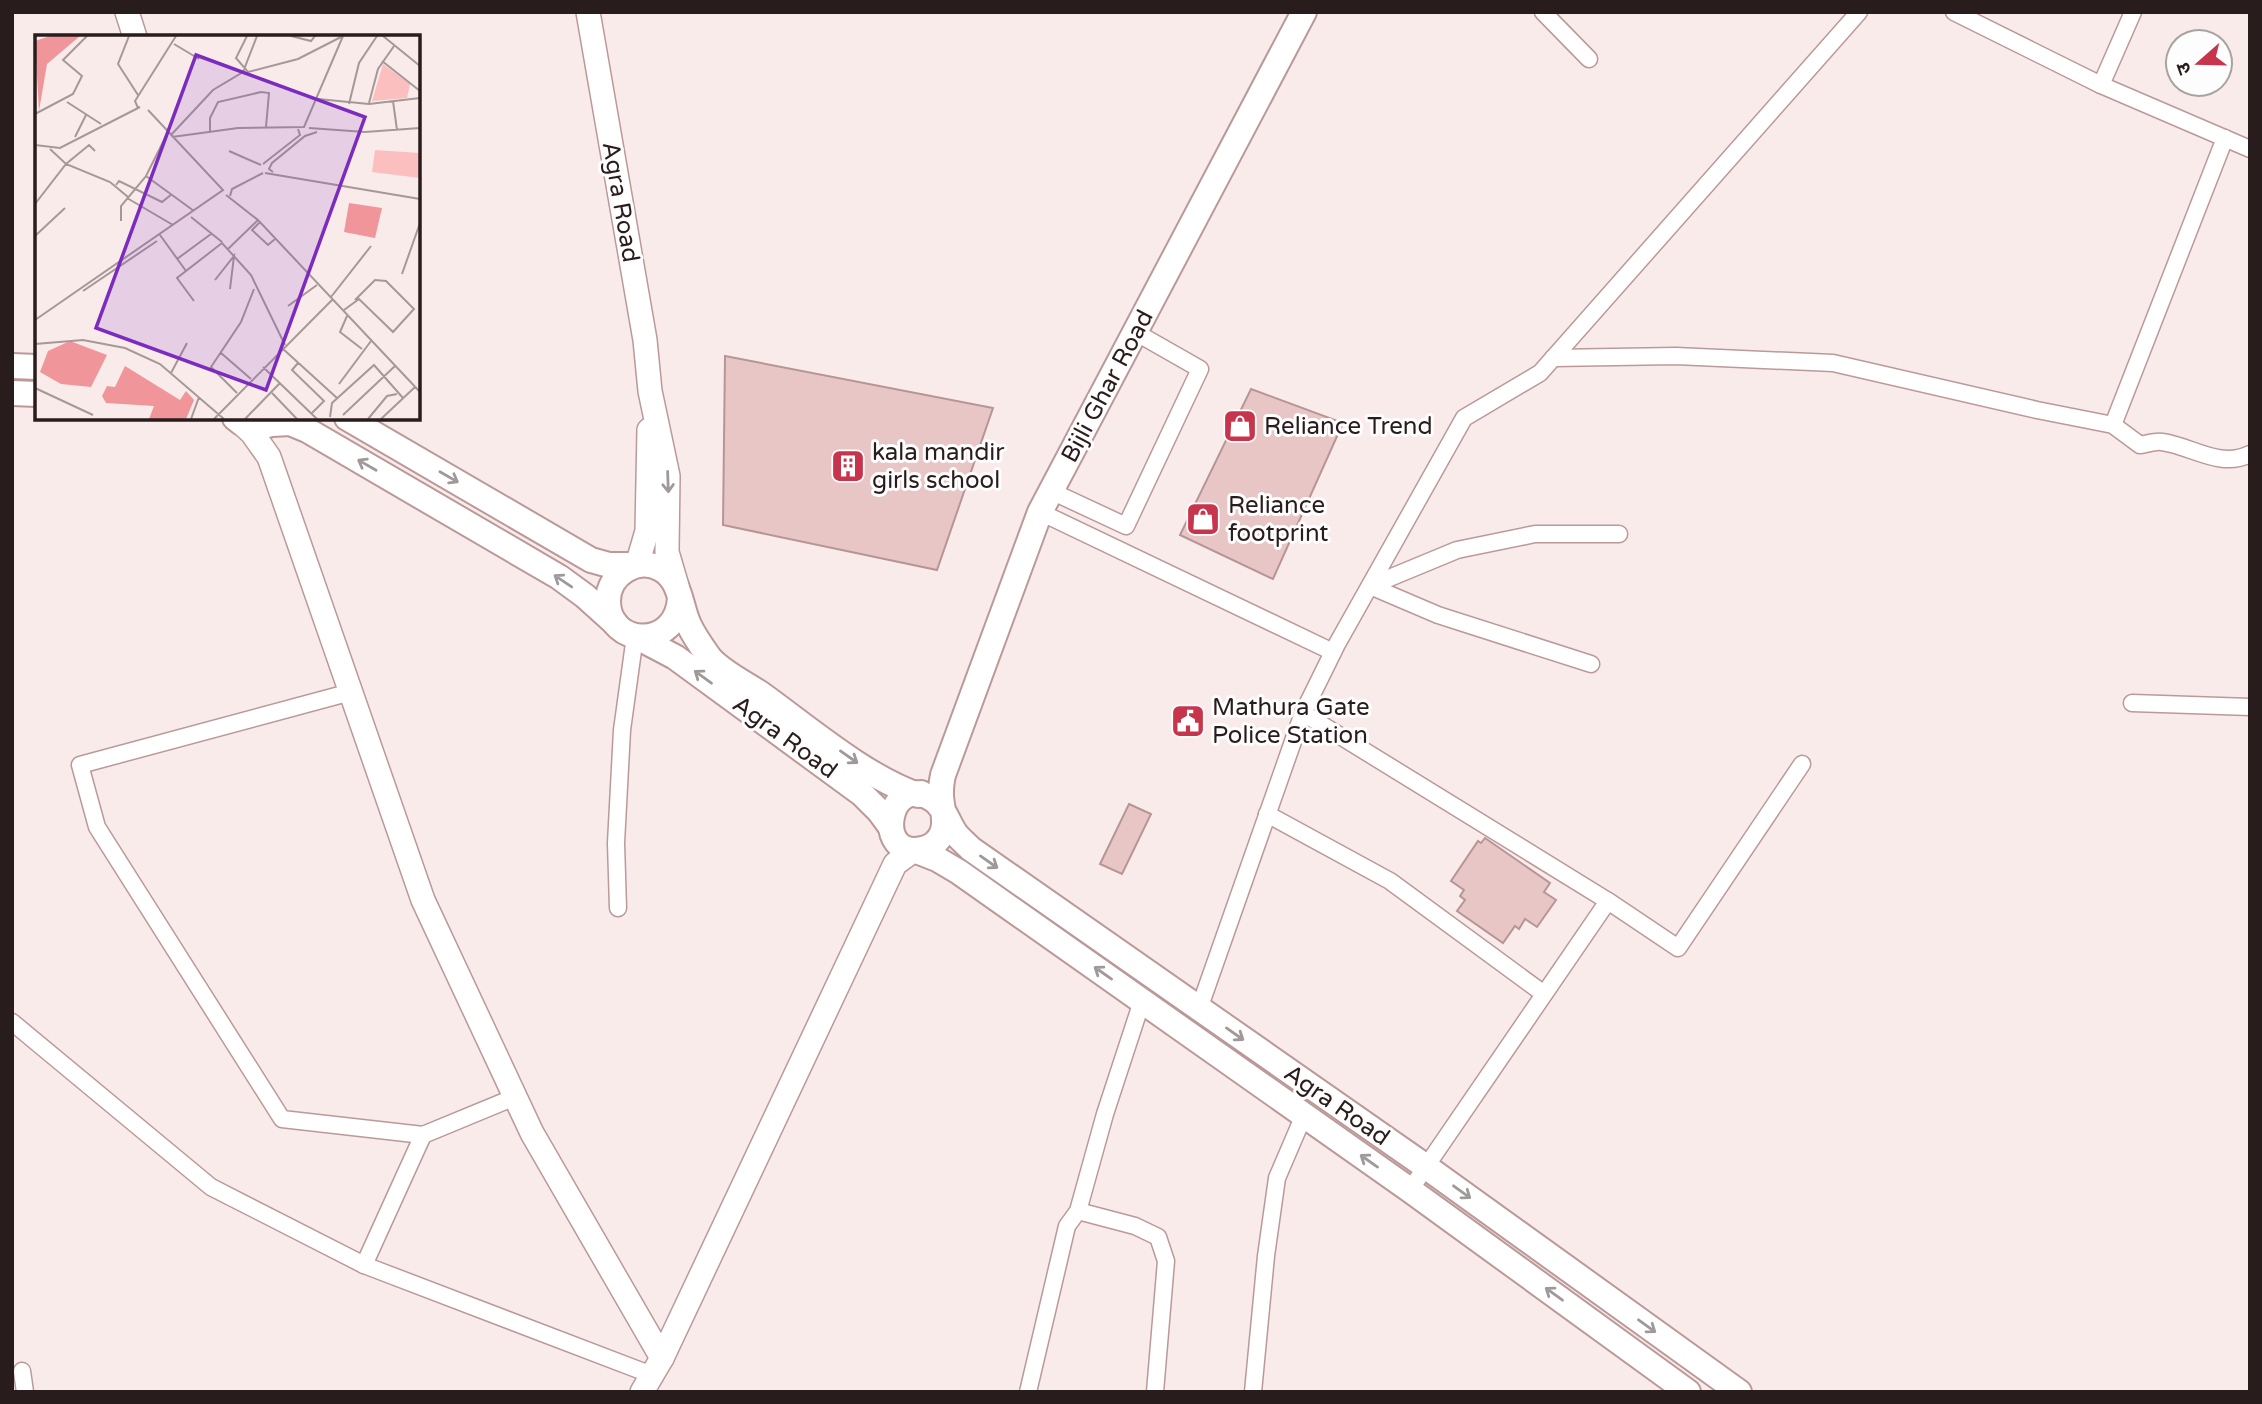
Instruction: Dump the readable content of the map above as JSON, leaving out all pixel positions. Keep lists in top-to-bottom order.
{
  "streets": {
    "main road": ["Agra Road", "Bijli Ghar Road"]
  },
  "places": {
    "shop": ["Reliance Trend", "Reliance footprint"],
    "building": ["kala mandir girls school"],
    "public building": ["Mathura Gate Police Station"]
  },
  "north": "left"
}
